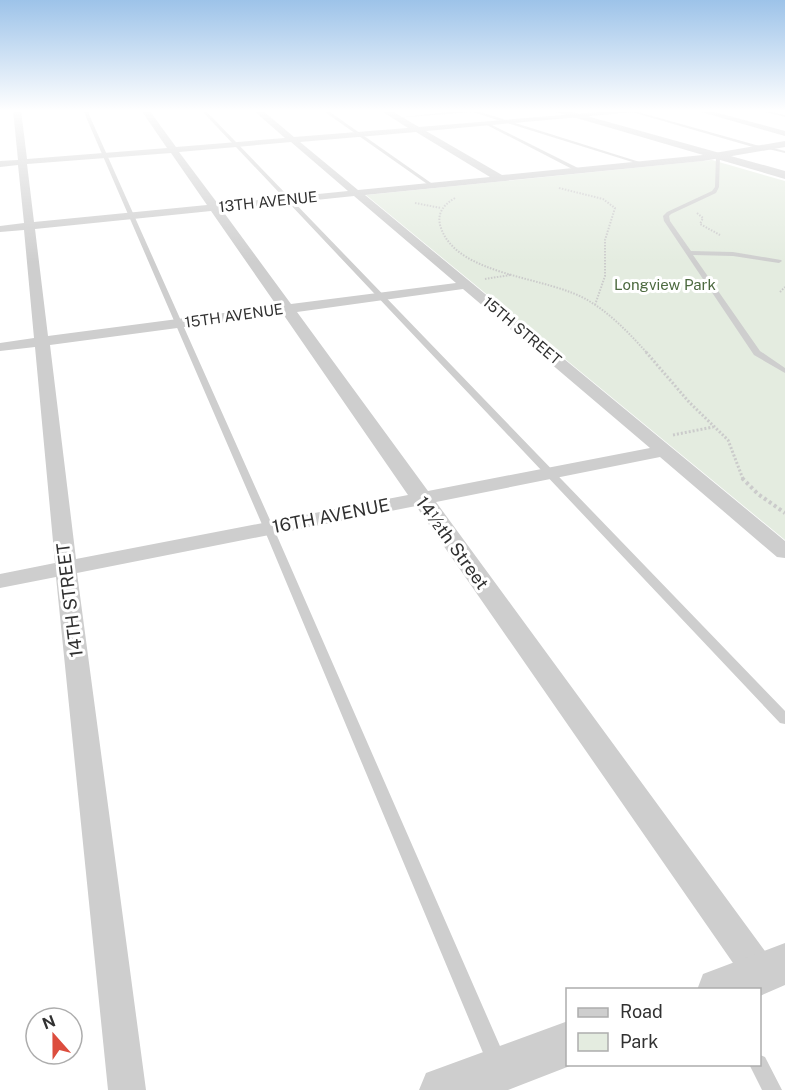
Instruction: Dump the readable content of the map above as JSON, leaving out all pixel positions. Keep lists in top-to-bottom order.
{
  "streets": {
    "street": [
      "13TH AVENUE",
      "15TH AVENUE",
      "15TH STREET",
      "16TH AVENUE",
      "14½th Street",
      "14TH STREET"
    ]
  },
  "crossings": [
    ["13TH AVENUE", "15TH STREET"],
    ["13TH AVENUE", "14½th Street"],
    ["13TH AVENUE", "14TH STREET"],
    ["15TH AVENUE", "15TH STREET"],
    ["15TH AVENUE", "14½th Street"],
    ["15TH AVENUE", "14TH STREET"],
    ["15TH STREET", "16TH AVENUE"],
    ["16TH AVENUE", "14½th Street"],
    ["16TH AVENUE", "14TH STREET"]
  ],
  "parks": ["Longview Park"],
  "legend": ["Road", "Park"],
  "north": "top"
}
